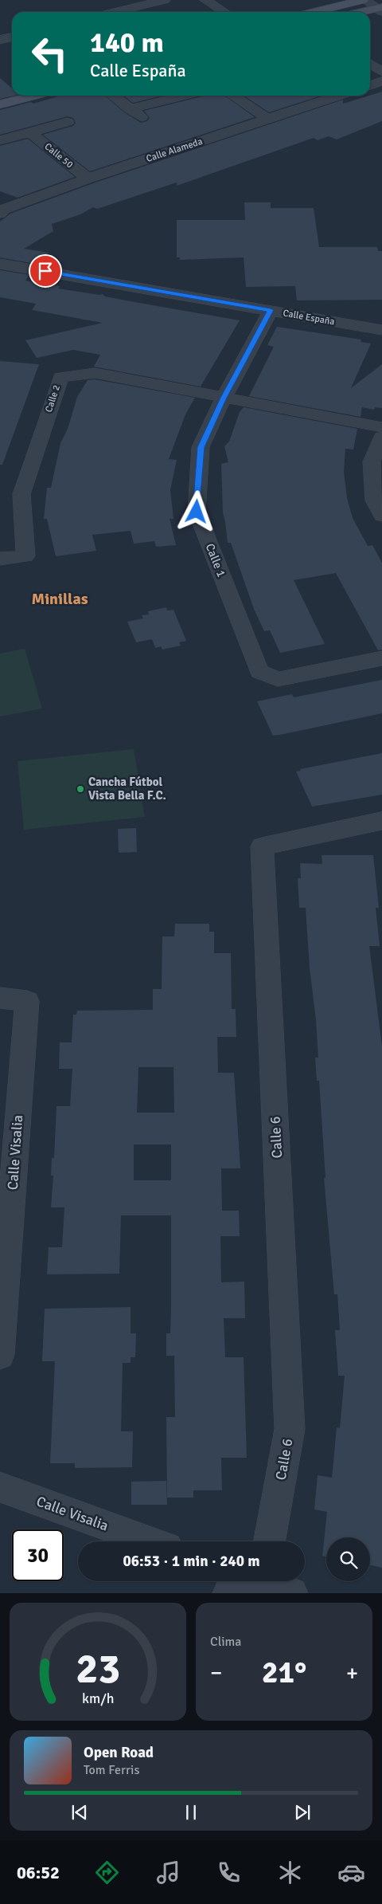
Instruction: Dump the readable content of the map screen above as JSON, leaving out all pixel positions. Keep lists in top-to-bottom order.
{
  "streets": {
    "street": [
      "Calle Alameda",
      "Calle 50",
      "Calle España",
      "Calle 2",
      "Calle 1",
      "Calle 6",
      "Calle Visalia"
    ]
  },
  "crossings": [
    ["Calle Alameda", "Calle 50"],
    ["Calle España", "Calle 1"],
    ["Calle 2", "Calle 1"]
  ],
  "districts": ["Minillas"],
  "places": ["Cancha Fútbol Vista Bella F.C."],
  "page": {
    "turn": ["140 m", "Calle España"],
    "limit": "30",
    "trip": "06:53 · 1 min · 240 m",
    "tile": "Clima",
    "heat": ["−", "21°", "+"],
    "song": ["Open Road", "Tom Ferris"],
    "tabs": "06:52",
    "gauge": ["23", "km/h"]
  }
}
